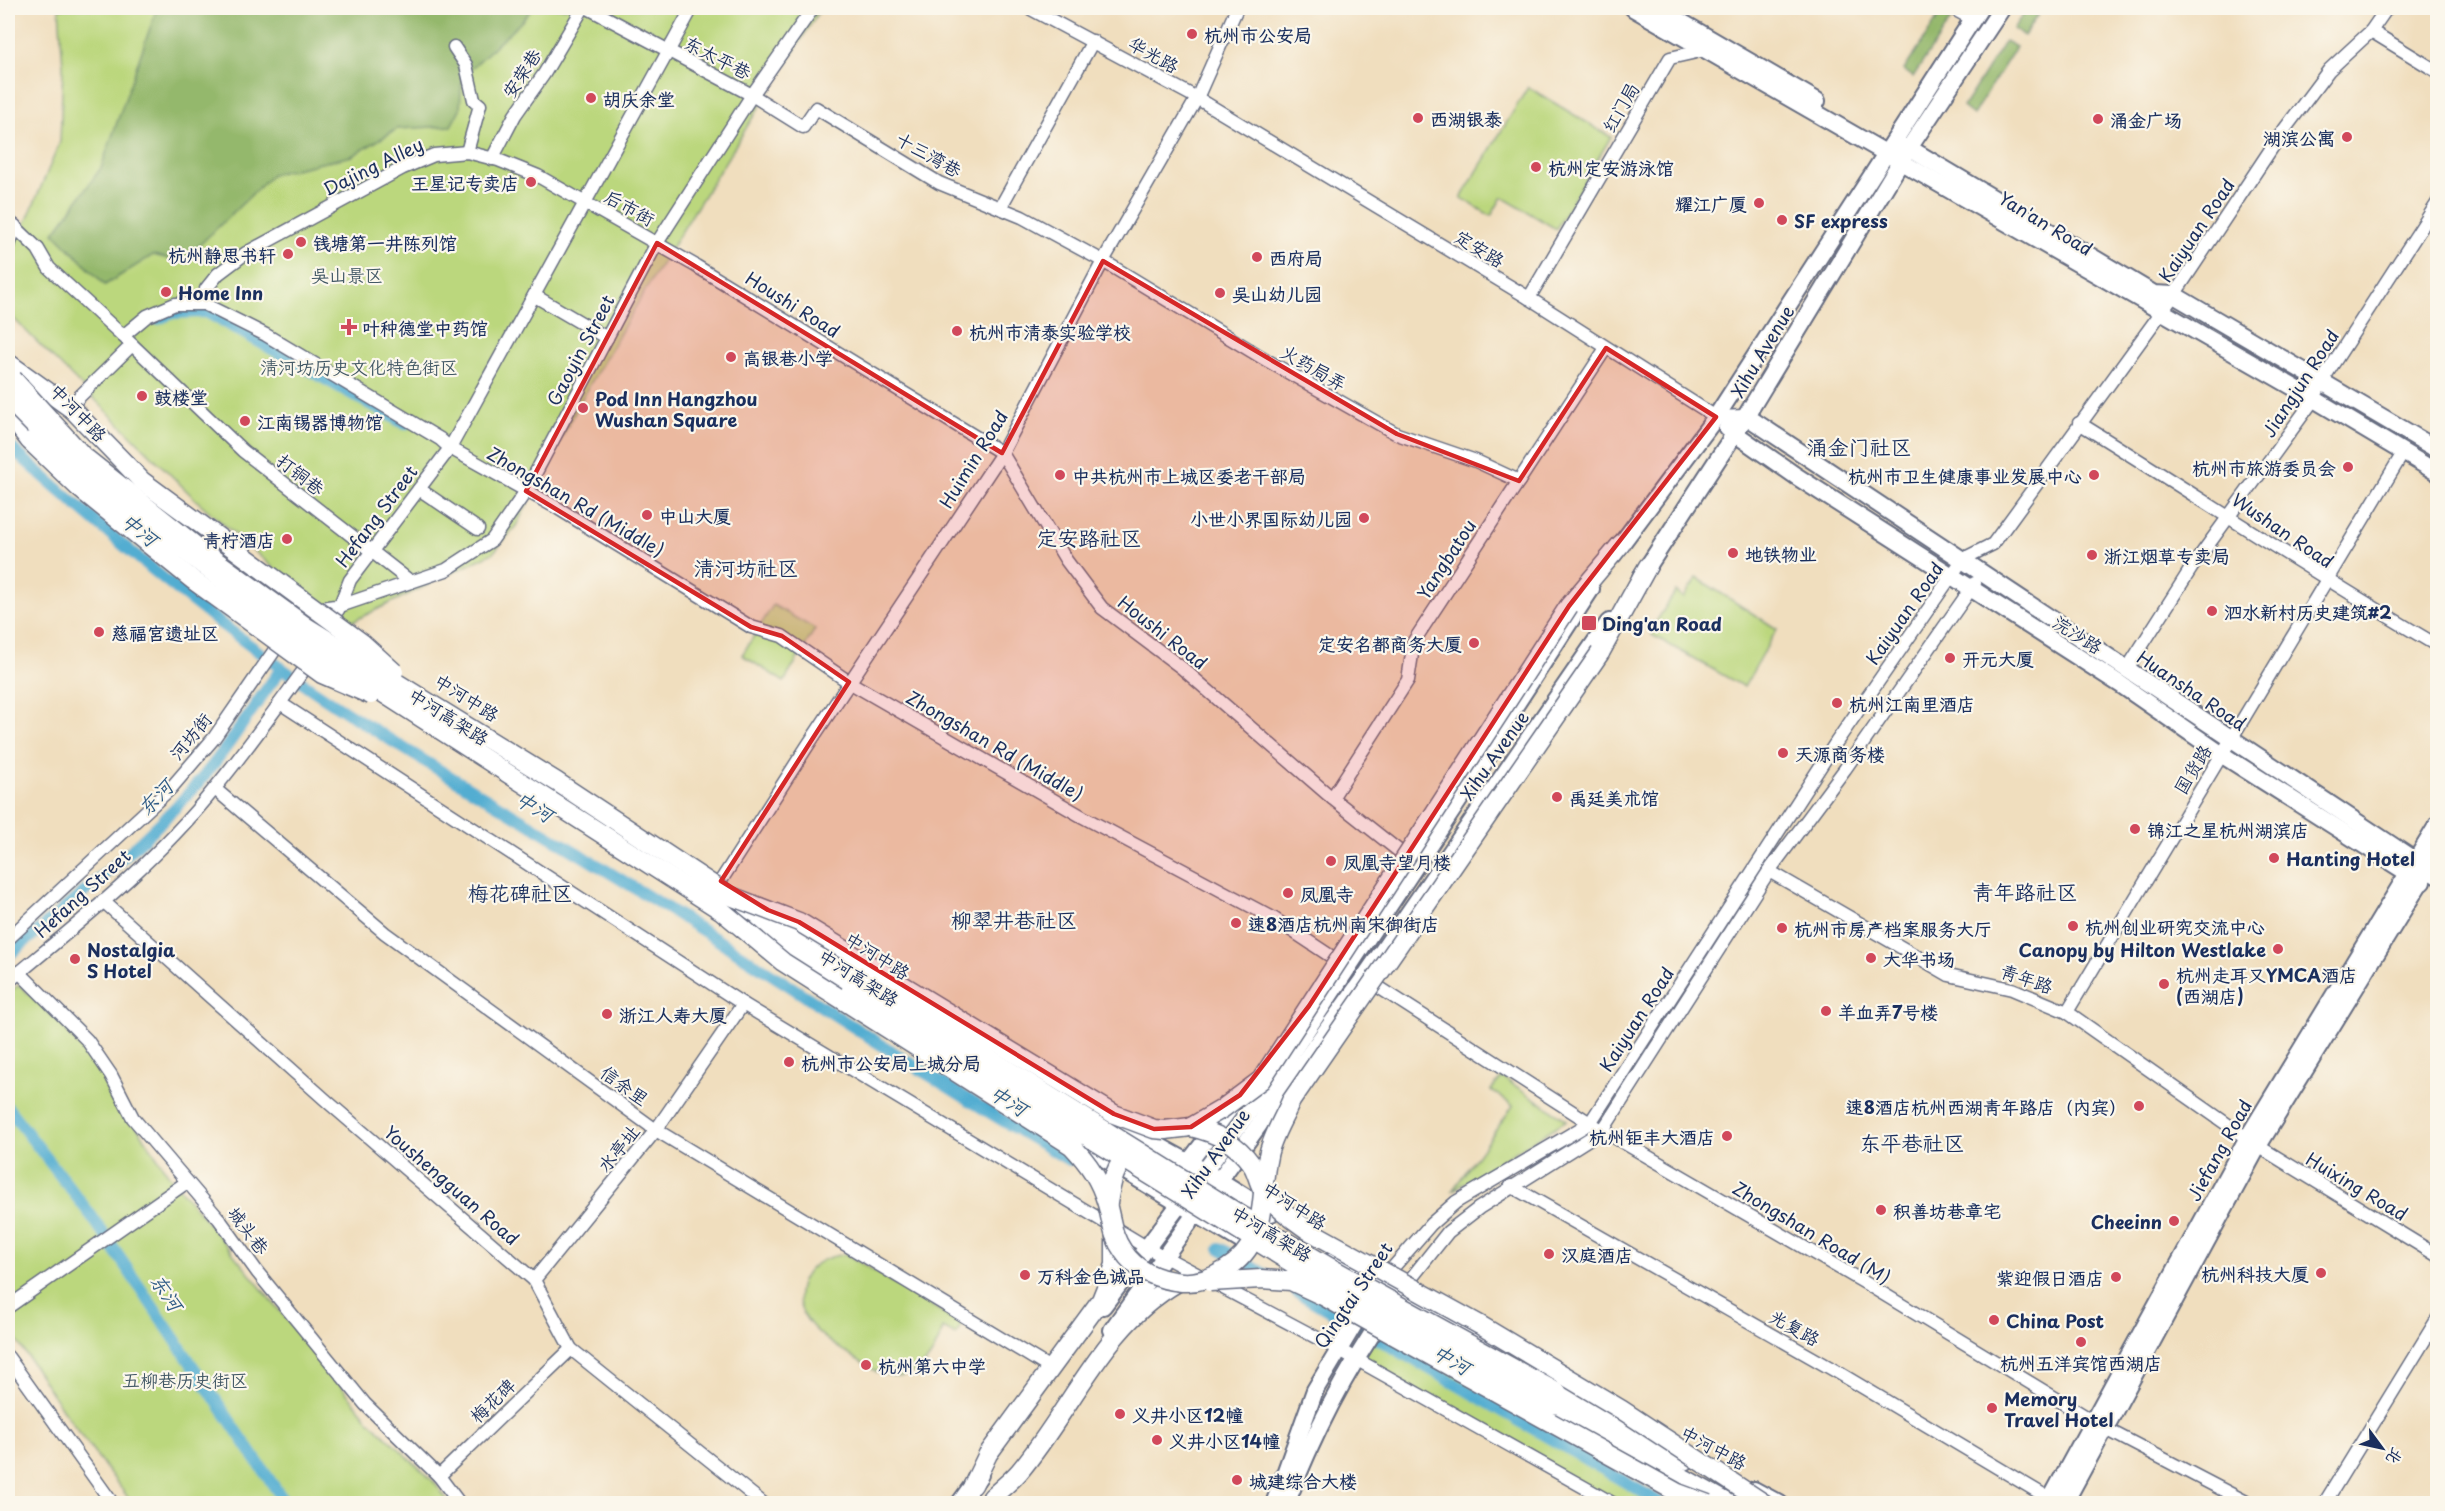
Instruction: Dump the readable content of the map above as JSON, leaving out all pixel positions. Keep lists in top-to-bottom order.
{
  "streets": {
    "highway": ["中河高架路"],
    "main road": [
      "Yan'an Road",
      "Xihu Avenue",
      "中河中路",
      "浣沙路",
      "Huansha Road",
      "Jiefang Road",
      "Qingtai Street"
    ],
    "street": [
      "华光路",
      "东太平巷",
      "安荣巷",
      "红门局",
      "十三湾巷",
      "Dajing Alley",
      "后市街",
      "Kaiyuan Road",
      "定安路",
      "Houshi Road",
      "Gaoyin Street",
      "火药局弄",
      "Jiangjun Road",
      "Huimin Road",
      "打铜巷",
      "Zhongshan Rd (Middle)",
      "Hefang Street",
      "Wushan Road",
      "Yangbatou",
      "河坊街",
      "国货路",
      "青年路",
      "信余里",
      "水亭址",
      "Youshengguan Road",
      "Huixing Road",
      "城头巷",
      "Zhongshan Road (M)",
      "光复路",
      "梅花碑"
    ]
  },
  "crossings": [
    ["华光路", "定安路"],
    ["华光路", "Huimin Road"],
    ["东太平巷", "十三湾巷"],
    ["东太平巷", "Gaoyin Street"],
    ["东太平巷", "Hefang Street"],
    ["安荣巷", "Dajing Alley"],
    ["红门局", "Yan'an Road"],
    ["红门局", "定安路"],
    ["十三湾巷", "Gaoyin Street"],
    ["十三湾巷", "火药局弄"],
    ["十三湾巷", "Huimin Road"],
    ["Dajing Alley", "后市街"],
    ["Dajing Alley", "Zhongshan Rd (Middle)"],
    ["Dajing Alley", "Hefang Street"],
    ["后市街", "Houshi Road"],
    ["后市街", "Gaoyin Street"],
    ["后市街", "Hefang Street"],
    ["Yan'an Road", "Kaiyuan Road"],
    ["Yan'an Road", "Xihu Avenue"],
    ["Yan'an Road", "Jiangjun Road"],
    ["Yan'an Road", "国货路"],
    ["Kaiyuan Road", "Wushan Road"],
    ["Kaiyuan Road", "浣沙路"],
    ["Kaiyuan Road", "Huansha Road"],
    ["Kaiyuan Road", "青年路"],
    ["Kaiyuan Road", "Zhongshan Road (M)"],
    ["Kaiyuan Road", "Qingtai Street"],
    ["定安路", "Xihu Avenue"],
    ["定安路", "Huimin Road"],
    ["定安路", "Yangbatou"],
    ["定安路", "浣沙路"],
    ["Houshi Road", "Gaoyin Street"],
    ["Houshi Road", "Huimin Road"],
    ["Houshi Road", "Yangbatou"],
    ["Gaoyin Street", "中河中路"],
    ["Gaoyin Street", "打铜巷"],
    ["Gaoyin Street", "Zhongshan Rd (Middle)"],
    ["Gaoyin Street", "Hefang Street"],
    ["Gaoyin Street", "河坊街"],
    ["Xihu Avenue", "中河中路"],
    ["Xihu Avenue", "浣沙路"],
    ["Xihu Avenue", "Huansha Road"],
    ["Xihu Avenue", "Zhongshan Road (M)"],
    ["火药局弄", "Huimin Road"],
    ["火药局弄", "Yangbatou"],
    ["Jiangjun Road", "Wushan Road"],
    ["Jiangjun Road", "Huansha Road"],
    ["中河中路", "Huimin Road"],
    ["中河中路", "Hefang Street"],
    ["中河中路", "中河高架路"],
    ["中河中路", "河坊街"],
    ["中河中路", "Qingtai Street"],
    ["Huimin Road", "Zhongshan Rd (Middle)"],
    ["Huimin Road", "中河高架路"],
    ["打铜巷", "Zhongshan Rd (Middle)"],
    ["打铜巷", "Hefang Street"],
    ["Zhongshan Rd (Middle)", "Hefang Street"],
    ["Hefang Street", "信余里"],
    ["Hefang Street", "Youshengguan Road"],
    ["Hefang Street", "城头巷"],
    ["Wushan Road", "国货路"],
    ["浣沙路", "Huansha Road"],
    ["浣沙路", "国货路"],
    ["Huansha Road", "国货路"],
    ["Huansha Road", "Jiefang Road"],
    ["国货路", "青年路"],
    ["青年路", "Jiefang Road"],
    ["青年路", "Huixing Road"],
    ["信余里", "水亭址"],
    ["水亭址", "Youshengguan Road"],
    ["Jiefang Road", "Huixing Road"],
    ["Jiefang Road", "Zhongshan Road (M)"],
    ["Jiefang Road", "光复路"],
    ["Youshengguan Road", "梅花碑"],
    ["城头巷", "梅花碑"],
    ["Zhongshan Road (M)", "Qingtai Street"],
    ["Qingtai Street", "光复路"]
  ],
  "districts": [
    "涌金门社区",
    "定安路社区",
    "清河坊社区",
    "青年路社区",
    "梅花碑社区",
    "柳翠井巷社区",
    "东平巷社区"
  ],
  "water": ["中河", "东河"],
  "parks": ["吴山景区", "清河坊历史文化特色街区", "五柳巷历史街区"],
  "places": {
    "other": [
      "杭州市公安局",
      "胡庆余堂",
      "西湖银泰",
      "涌金广场",
      "湖滨公寓",
      "杭州定安游泳馆",
      "王星记专卖店",
      "耀江广厦",
      "SF express",
      "钱塘第一井陈列馆",
      "杭州静思书轩",
      "西府局",
      "Home Inn",
      "吴山幼儿园",
      "杭州市清泰实验学校",
      "高银巷小学",
      "鼓楼堂",
      "Pod Inn Hangzhou Wushan Square",
      "江南锡器博物馆",
      "杭州市旅游委员会",
      "中共杭州市上城区委老干部局",
      "杭州市卫生健康事业发展中心",
      "中山大厦",
      "小世小界国际幼儿园",
      "青柠酒店",
      "地铁物业",
      "浙江烟草专卖局",
      "泗水新村历史建筑#2",
      "慈福宫遗址区",
      "定安名都商务大厦",
      "开元大厦",
      "杭州江南里酒店",
      "天源商务楼",
      "禹廷美术馆",
      "锦江之星杭州湖滨店",
      "Hanting Hotel",
      "凤凰寺望月楼",
      "凤凰寺",
      "速8酒店杭州南宋御街店",
      "杭州创业研究交流中心",
      "杭州市房产档案服务大厅",
      "Canopy by Hilton Westlake",
      "大华书场",
      "Nostalgia S Hotel",
      "杭州走耳又YMCA酒店 (西湖店)",
      "羊血弄7号楼",
      "浙江人寿大厦",
      "杭州市公安局上城分局",
      "速8酒店杭州西湖青年路店（内宾）",
      "杭州钜丰大酒店",
      "积善坊巷章宅",
      "Cheeinn",
      "汉庭酒店",
      "杭州科技大厦",
      "万科金色诚品",
      "紫迎假日酒店",
      "China Post",
      "杭州五洋宾馆西湖店",
      "杭州第六中学",
      "Memory Travel Hotel",
      "义井小区12幢",
      "义井小区14幢",
      "城建综合大楼"
    ],
    "health": ["叶种德堂中药馆"],
    "transit": ["Ding'an Road"]
  },
  "north": "bottom right"
}
